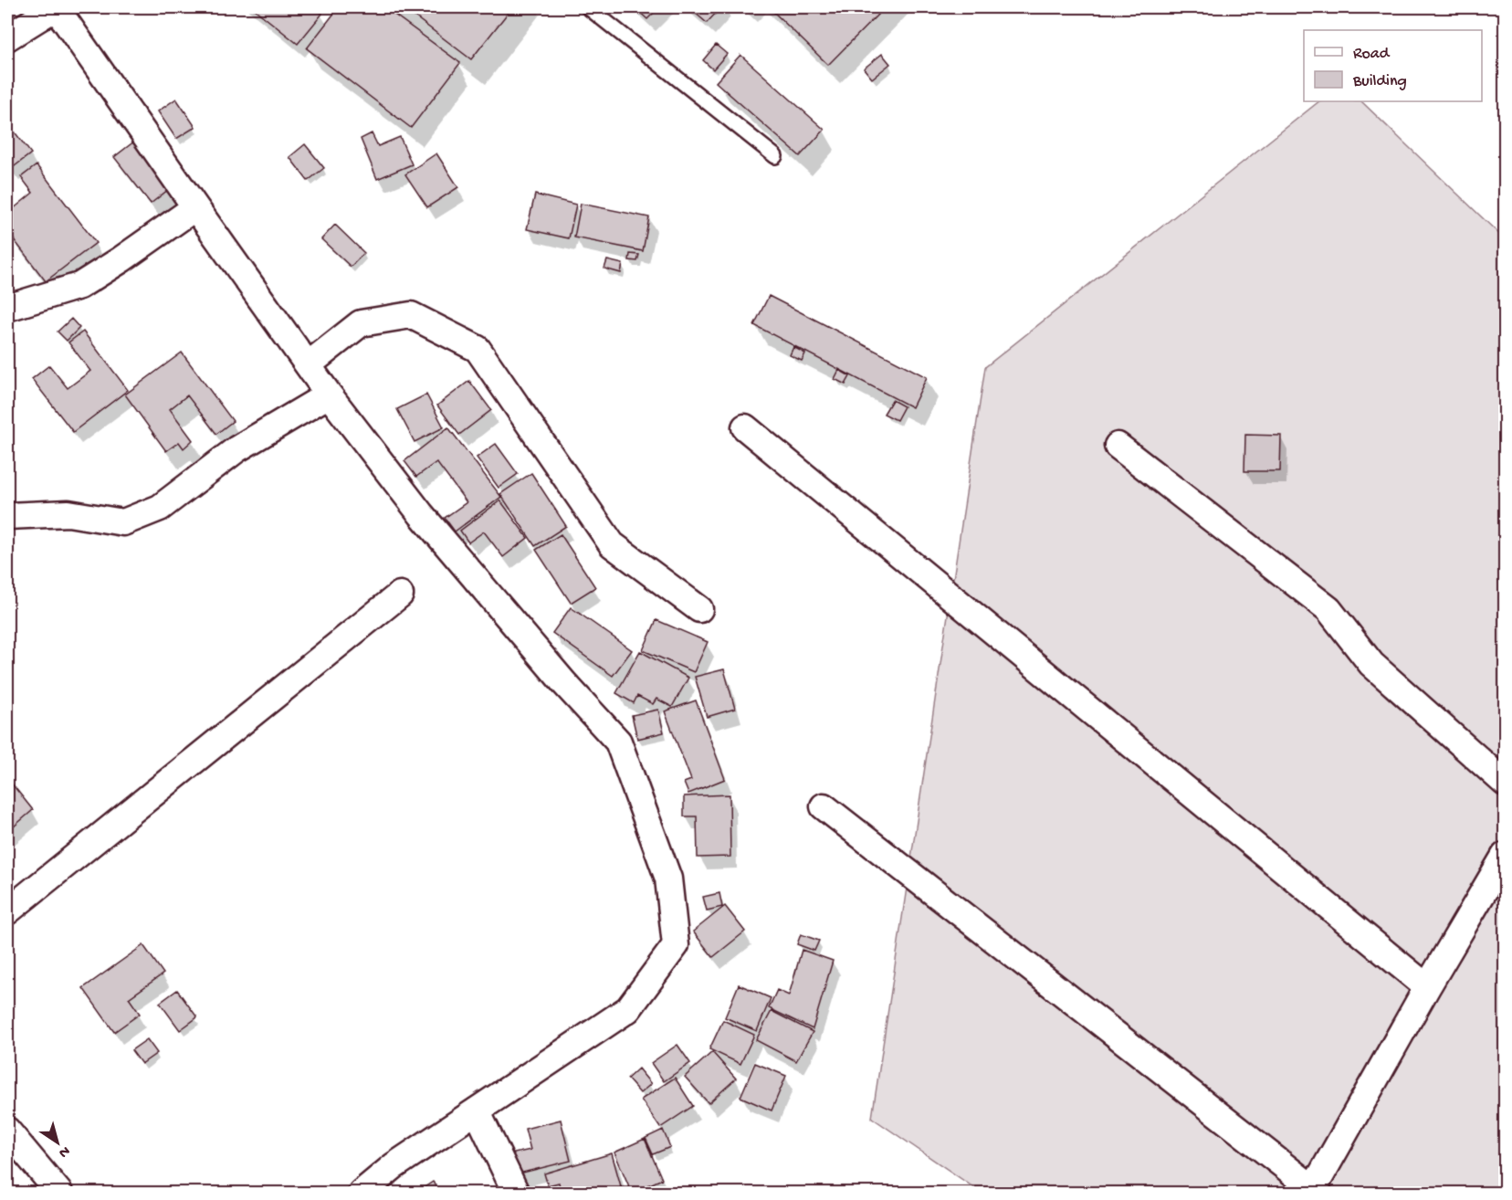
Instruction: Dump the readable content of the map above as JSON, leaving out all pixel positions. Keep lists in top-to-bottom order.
{
  "legend": ["Road", "Building"],
  "north": "bottom right"
}
